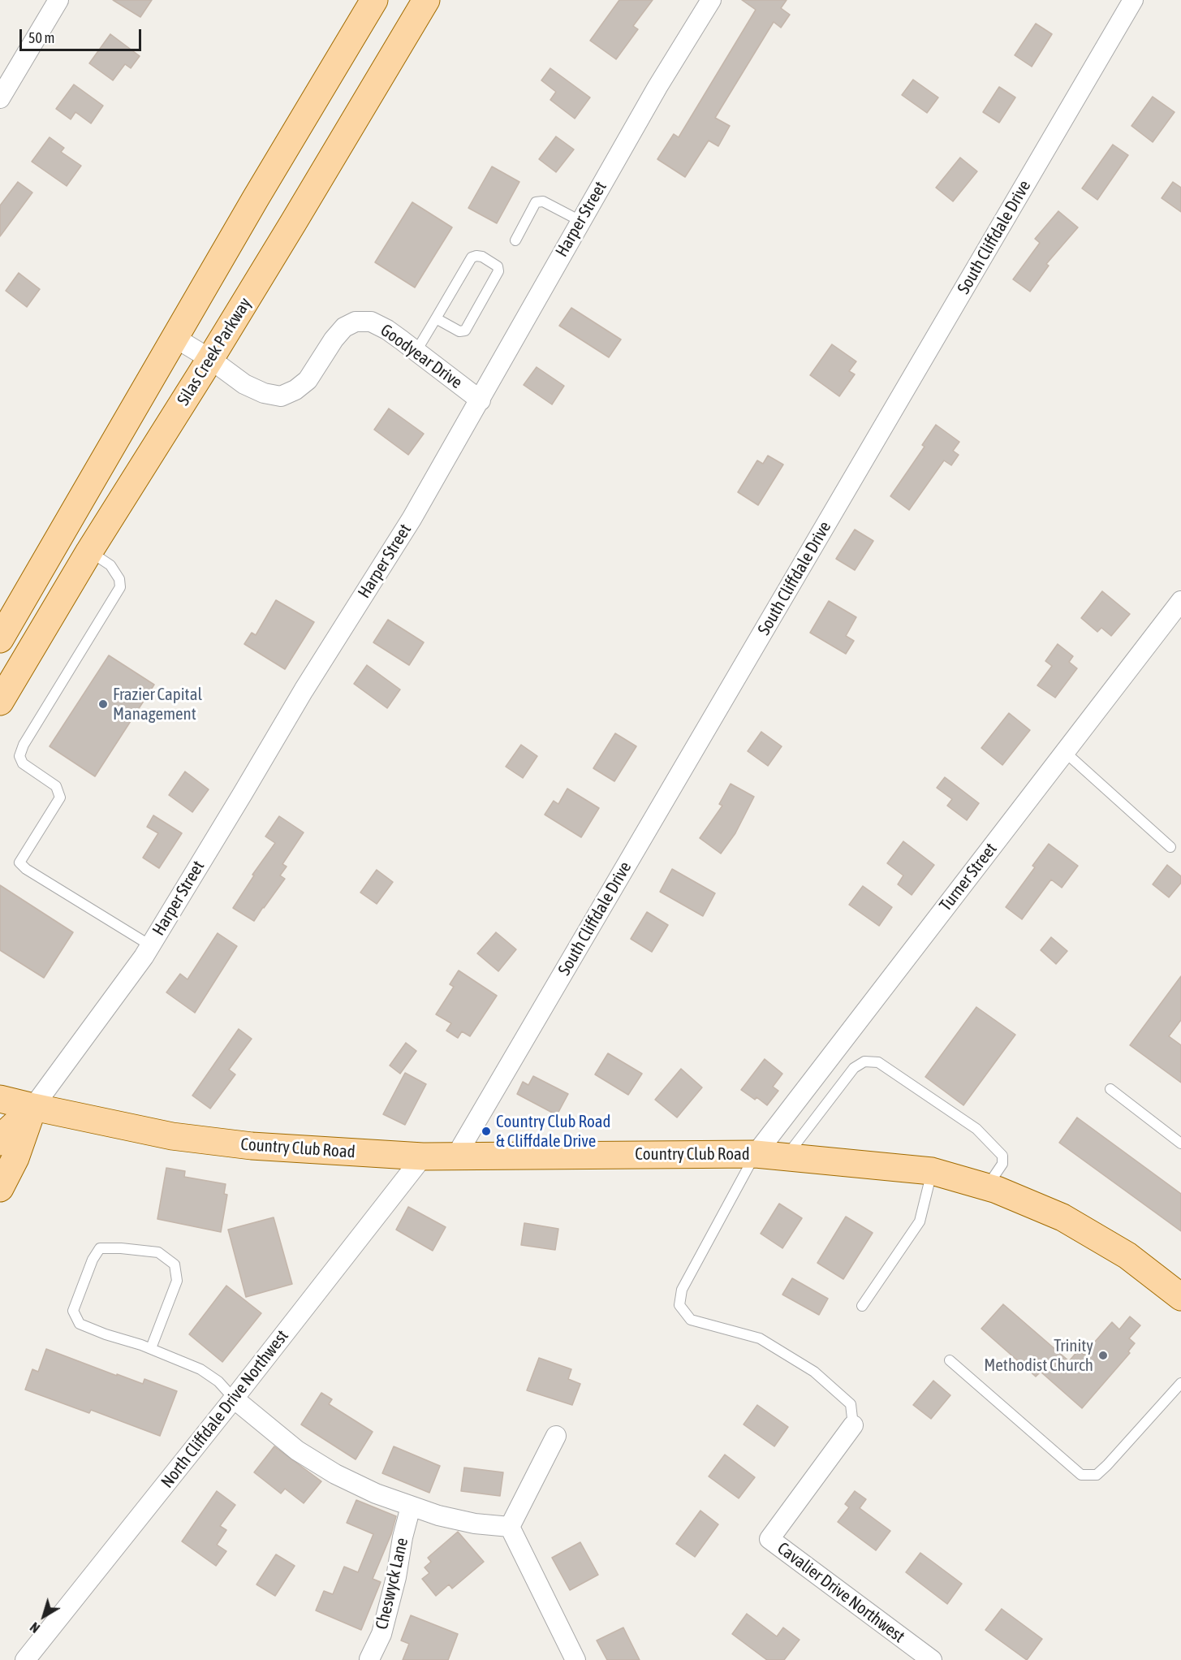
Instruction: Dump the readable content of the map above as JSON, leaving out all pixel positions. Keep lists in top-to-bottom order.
{
  "streets": {
    "main road": ["Silas Creek Parkway", "Country Club Road"],
    "street": [
      "Harper Street",
      "South Cliffdale Drive",
      "Goodyear Drive",
      "Turner Street",
      "North Cliffdale Drive Northwest",
      "Cheswyck Lane",
      "Cavalier Drive Northwest"
    ]
  },
  "crossings": [
    ["Harper Street", "Goodyear Drive"],
    ["Harper Street", "Country Club Road"],
    ["South Cliffdale Drive", "Country Club Road"],
    ["Silas Creek Parkway", "Goodyear Drive"],
    ["Turner Street", "Country Club Road"],
    ["Country Club Road", "North Cliffdale Drive Northwest"]
  ],
  "places": ["Frazier Capital Management", "Country Club Road & Cliffdale Drive", "Trinity Methodist Church"],
  "scale_bar": "50 m",
  "north": "bottom left"
}
